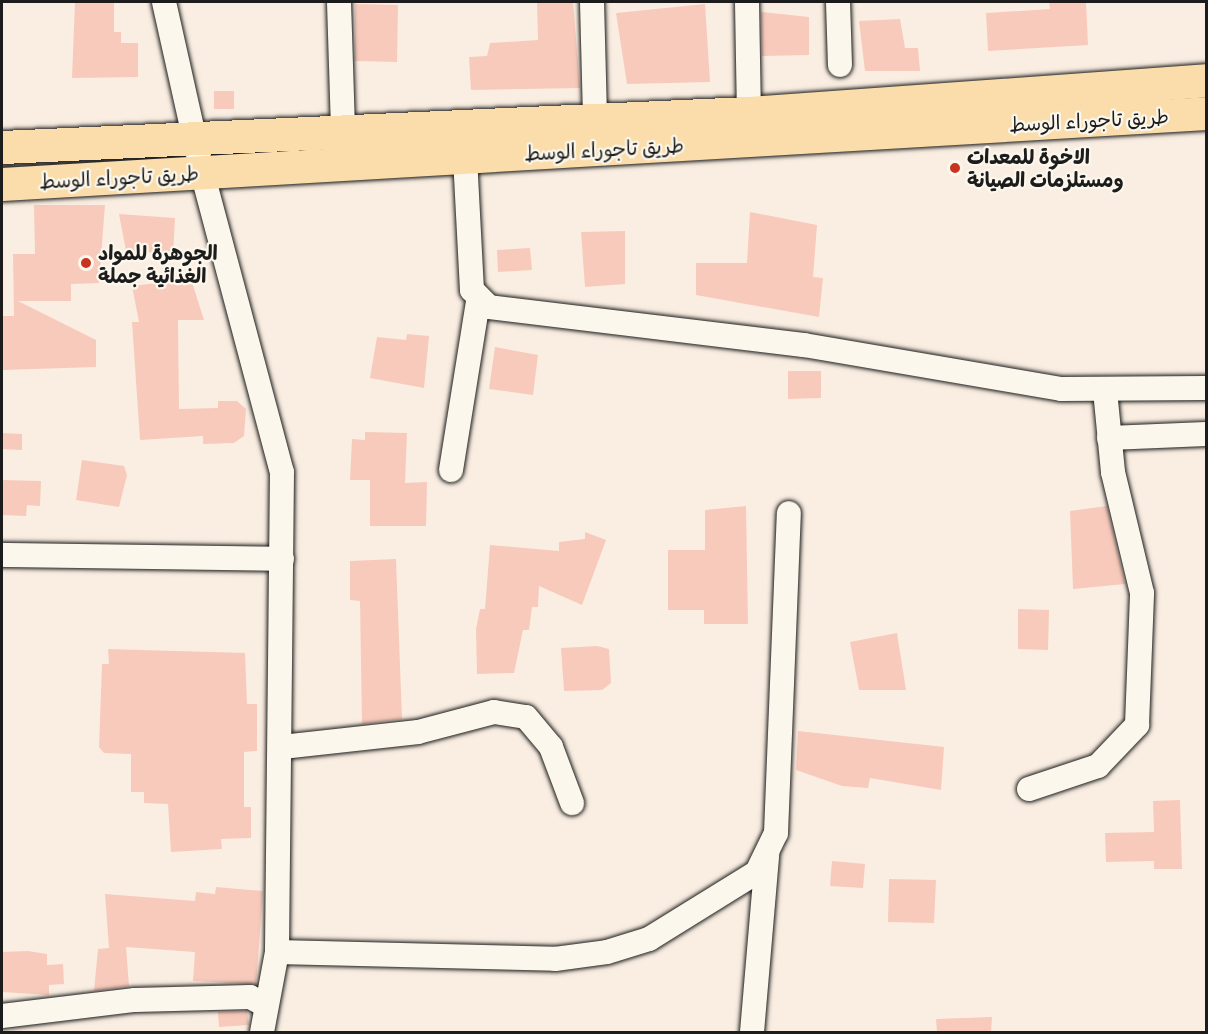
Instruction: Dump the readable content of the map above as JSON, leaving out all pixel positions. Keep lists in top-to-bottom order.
{
  "streets": {
    "main road": ["طريق تاجوراء الوسط"]
  },
  "places": ["الاخوة للمعدات ومستلزمات الصيانة", "الجوهرة للمواد الغذائية جملة"]
}
